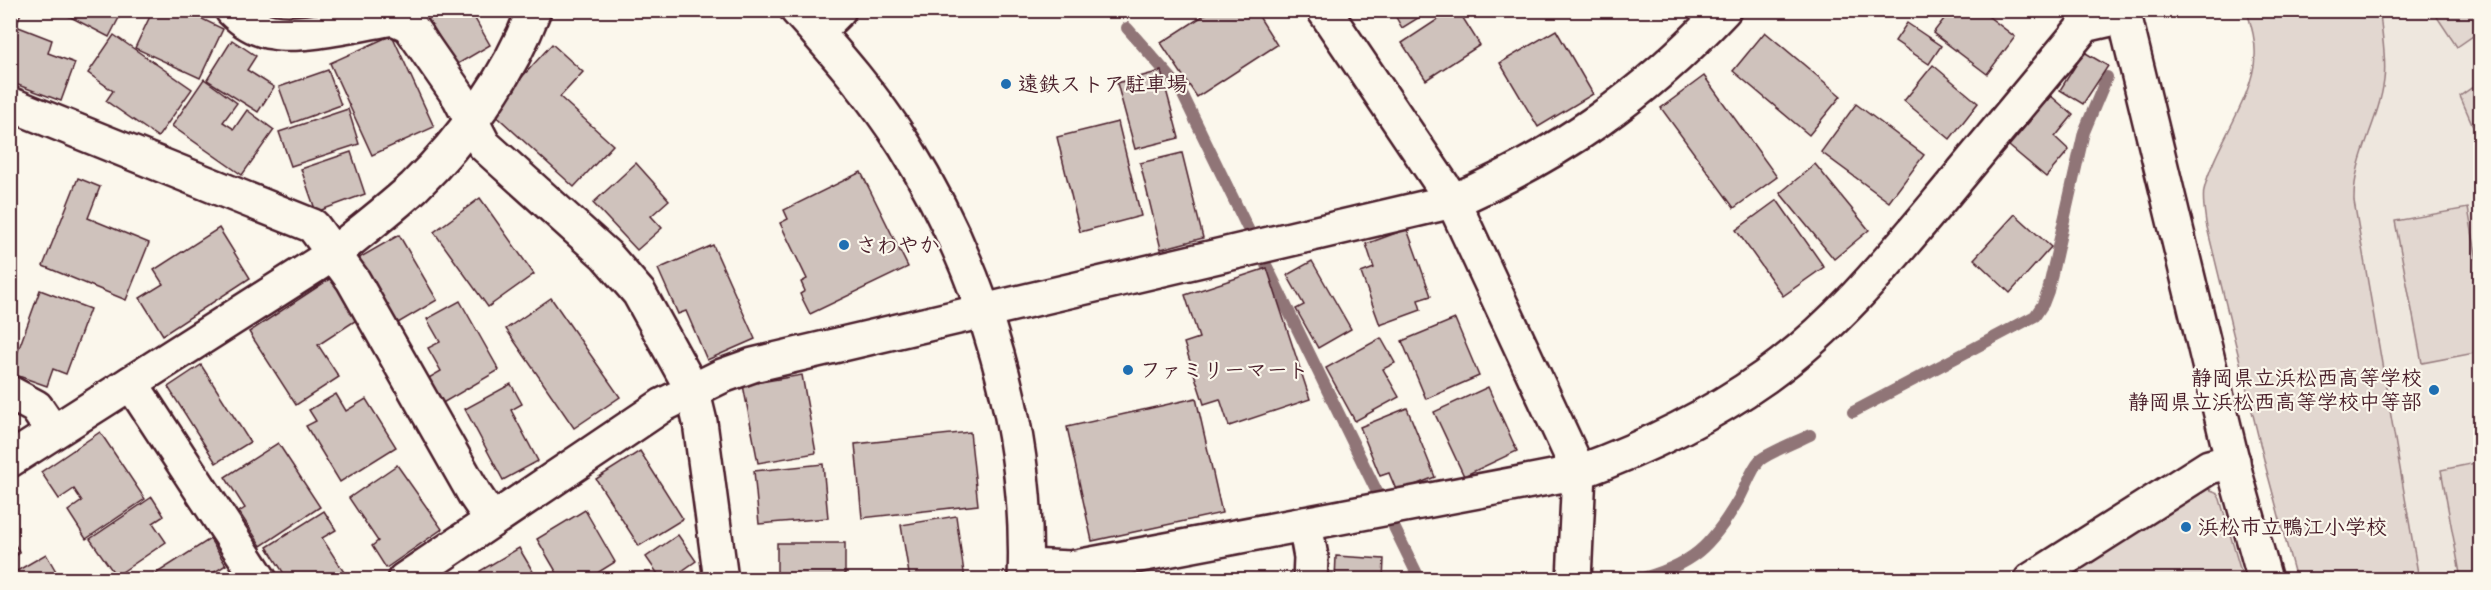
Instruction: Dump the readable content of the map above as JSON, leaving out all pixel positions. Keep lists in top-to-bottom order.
{
  "places": [
    "遠鉄ストア駐車場",
    "さわやか",
    "ファミリーマート",
    "静岡県立浜松西高等学校 静岡県立浜松西高等学校中等部",
    "浜松市立鴨江小学校"
  ]
}
